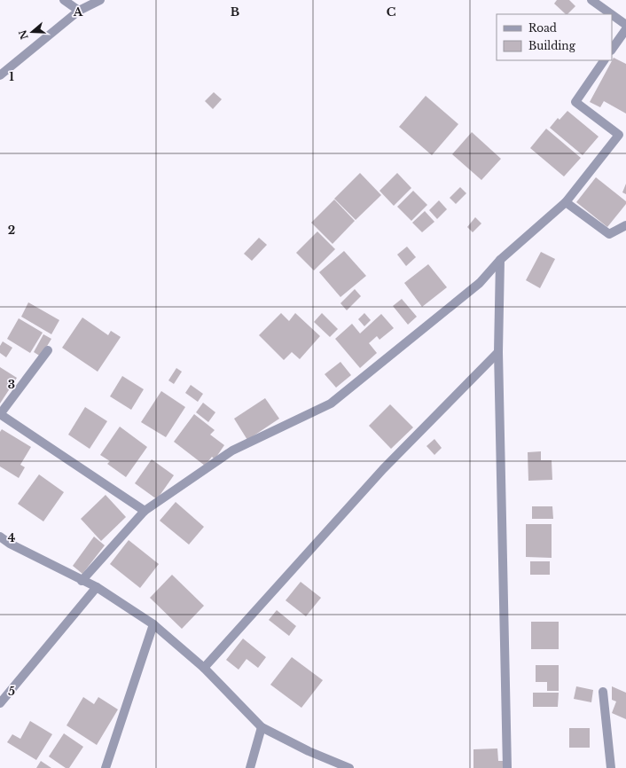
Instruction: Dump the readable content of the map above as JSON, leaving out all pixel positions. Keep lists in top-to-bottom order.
{
  "legend": ["Road", "Building"],
  "north": "left",
  "grid": {
    "columns": ["A", "B", "C"],
    "rows": [
      "1",
      "2",
      "3",
      "4",
      "5"
    ]
  }
}
